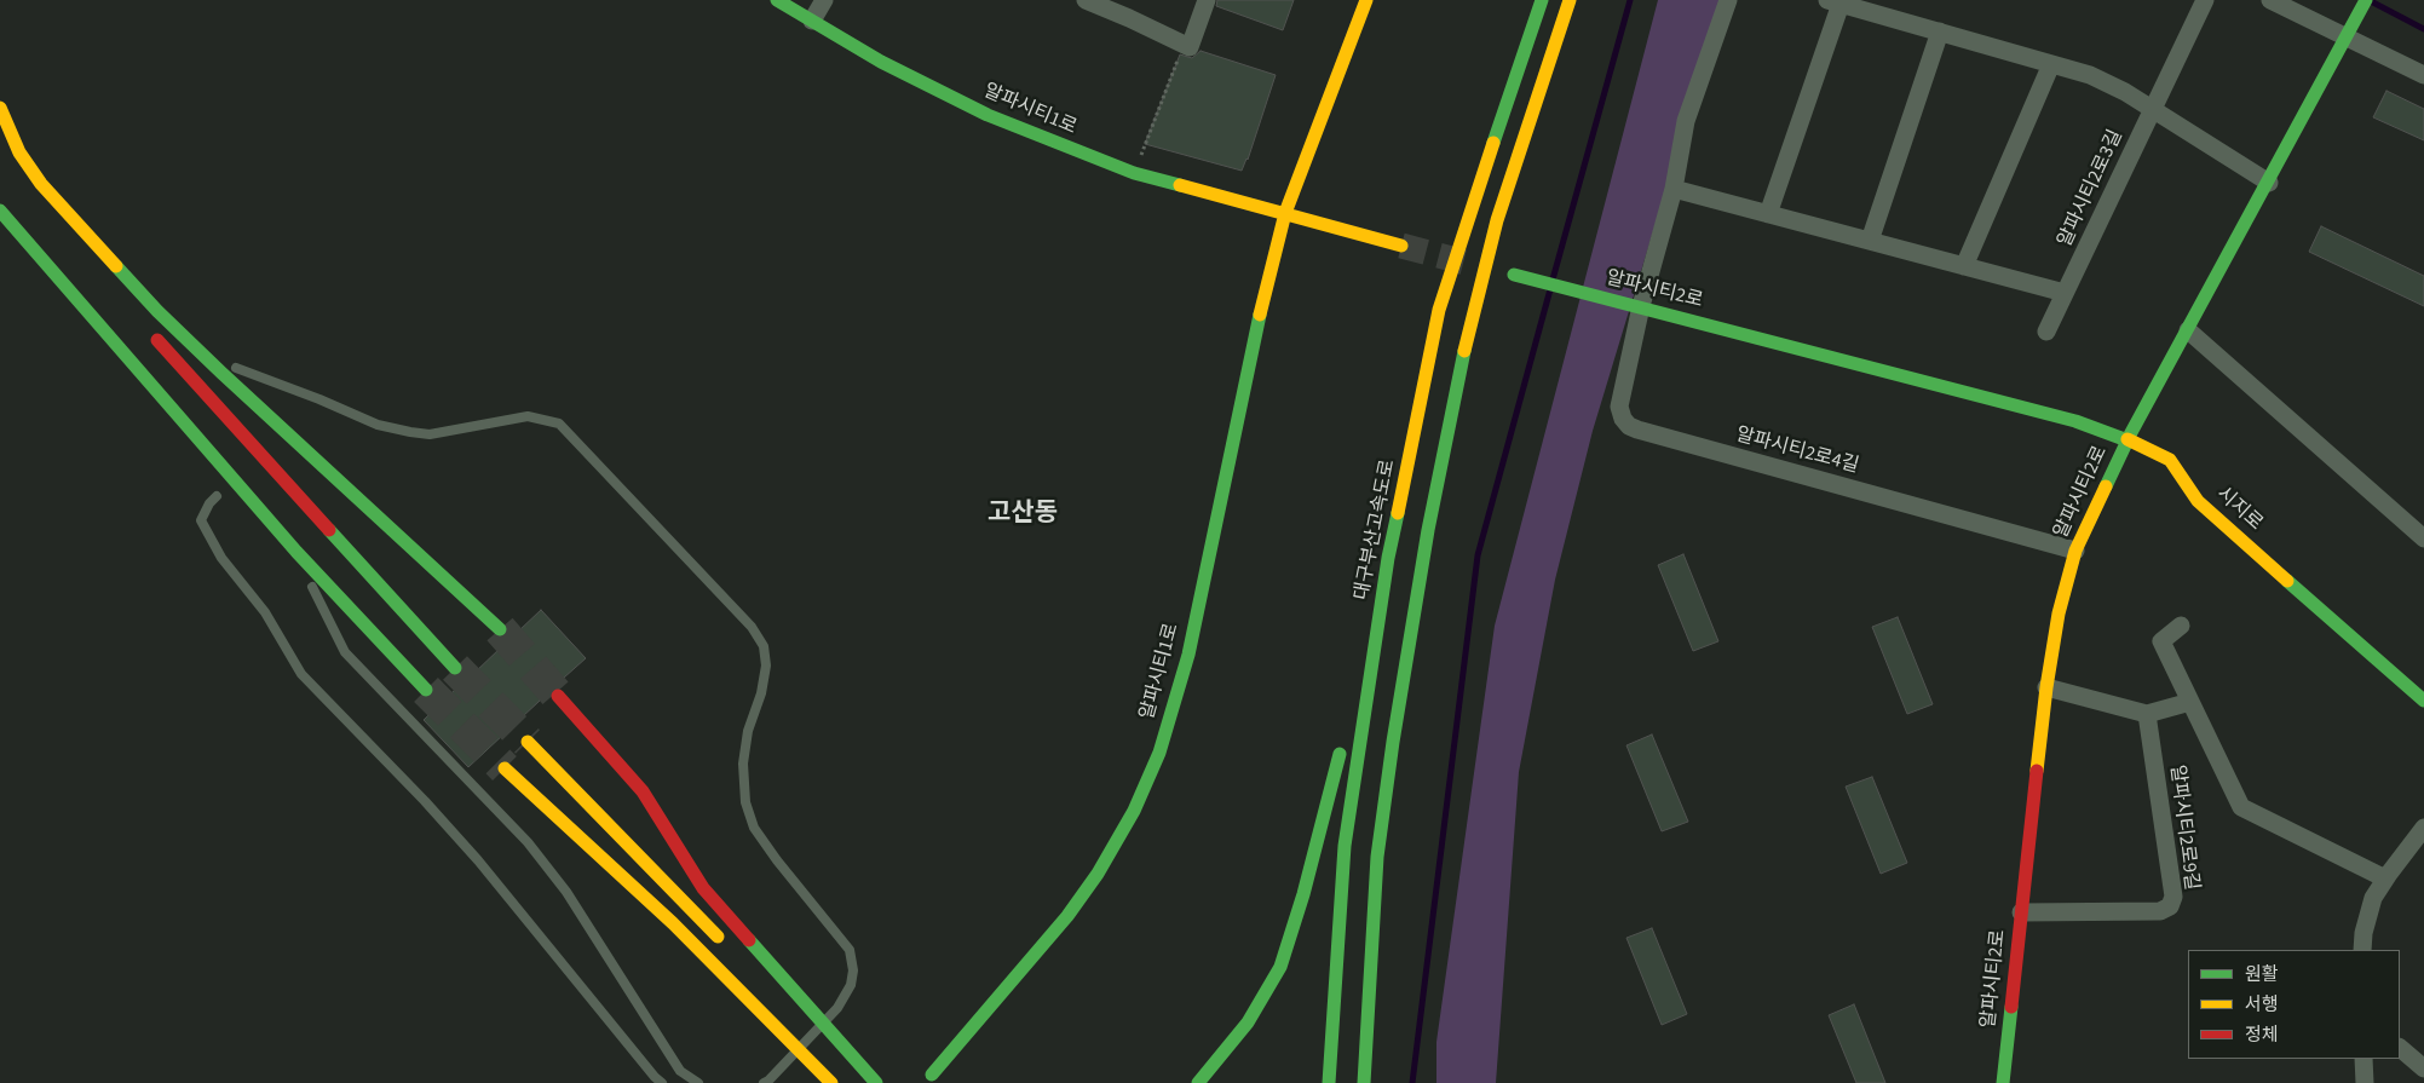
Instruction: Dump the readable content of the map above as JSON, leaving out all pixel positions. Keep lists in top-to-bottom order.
{
  "streets": {
    "main road": [
      "알파시티1로",
      "알파시티2로",
      "시지로",
      "대구부산고속도로"
    ],
    "street": ["알파시티2로3길", "알파시티2로4길", "알파시티2로9길"]
  },
  "crossings": [
    ["알파시티2로", "알파시티2로4길"],
    ["알파시티2로", "시지로"],
    ["알파시티2로", "알파시티2로9길"]
  ],
  "districts": ["고산동"],
  "legend": ["원활", "서행", "정체"]
}
